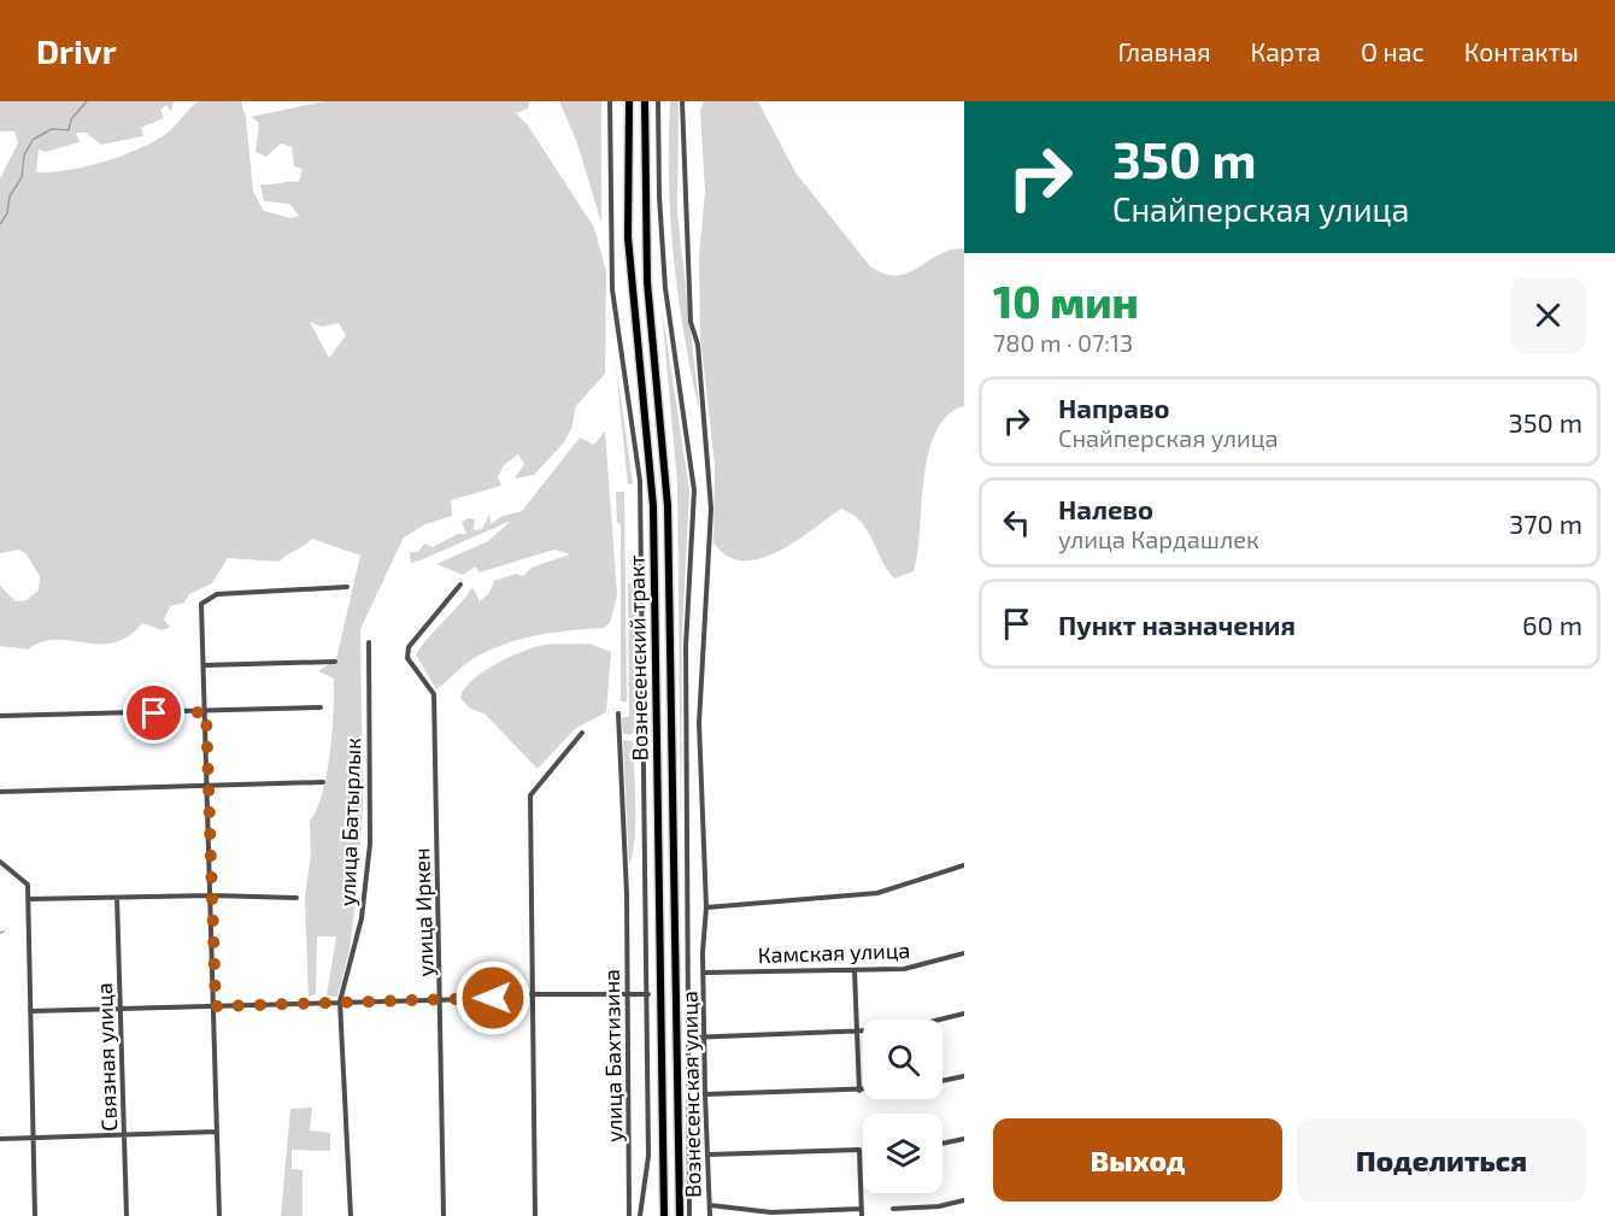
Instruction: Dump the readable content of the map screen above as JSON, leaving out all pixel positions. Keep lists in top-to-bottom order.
{
  "streets": {
    "main road": ["Вознесенский тракт"],
    "street": [
      "улица Батырлык",
      "улица Иркен",
      "Камская улица",
      "улица Бахтизина",
      "Связная улица",
      "Вознесенская улица"
    ]
  },
  "crossings": [
    ["Камская улица", "Вознесенская улица"]
  ],
  "page": {
    "header": "Drivr",
    "nav": [
      "Главная",
      "Карта",
      "О нас",
      "Контакты"
    ],
    "turn": ["350 m", "Снайперская улица"],
    "heading": ["10 мин", "780 m · 07:13"],
    "list": [
      {
        "name": "Направо",
        "note": "Снайперская улица",
        "value": "350 m"
      },
      {
        "name": "Налево",
        "note": "улица Кардашлек",
        "value": "370 m"
      },
      {
        "name": "Пункт назначения",
        "value": "60 m"
      }
    ],
    "buttons": ["Выход", "Поделиться"]
  }
}
